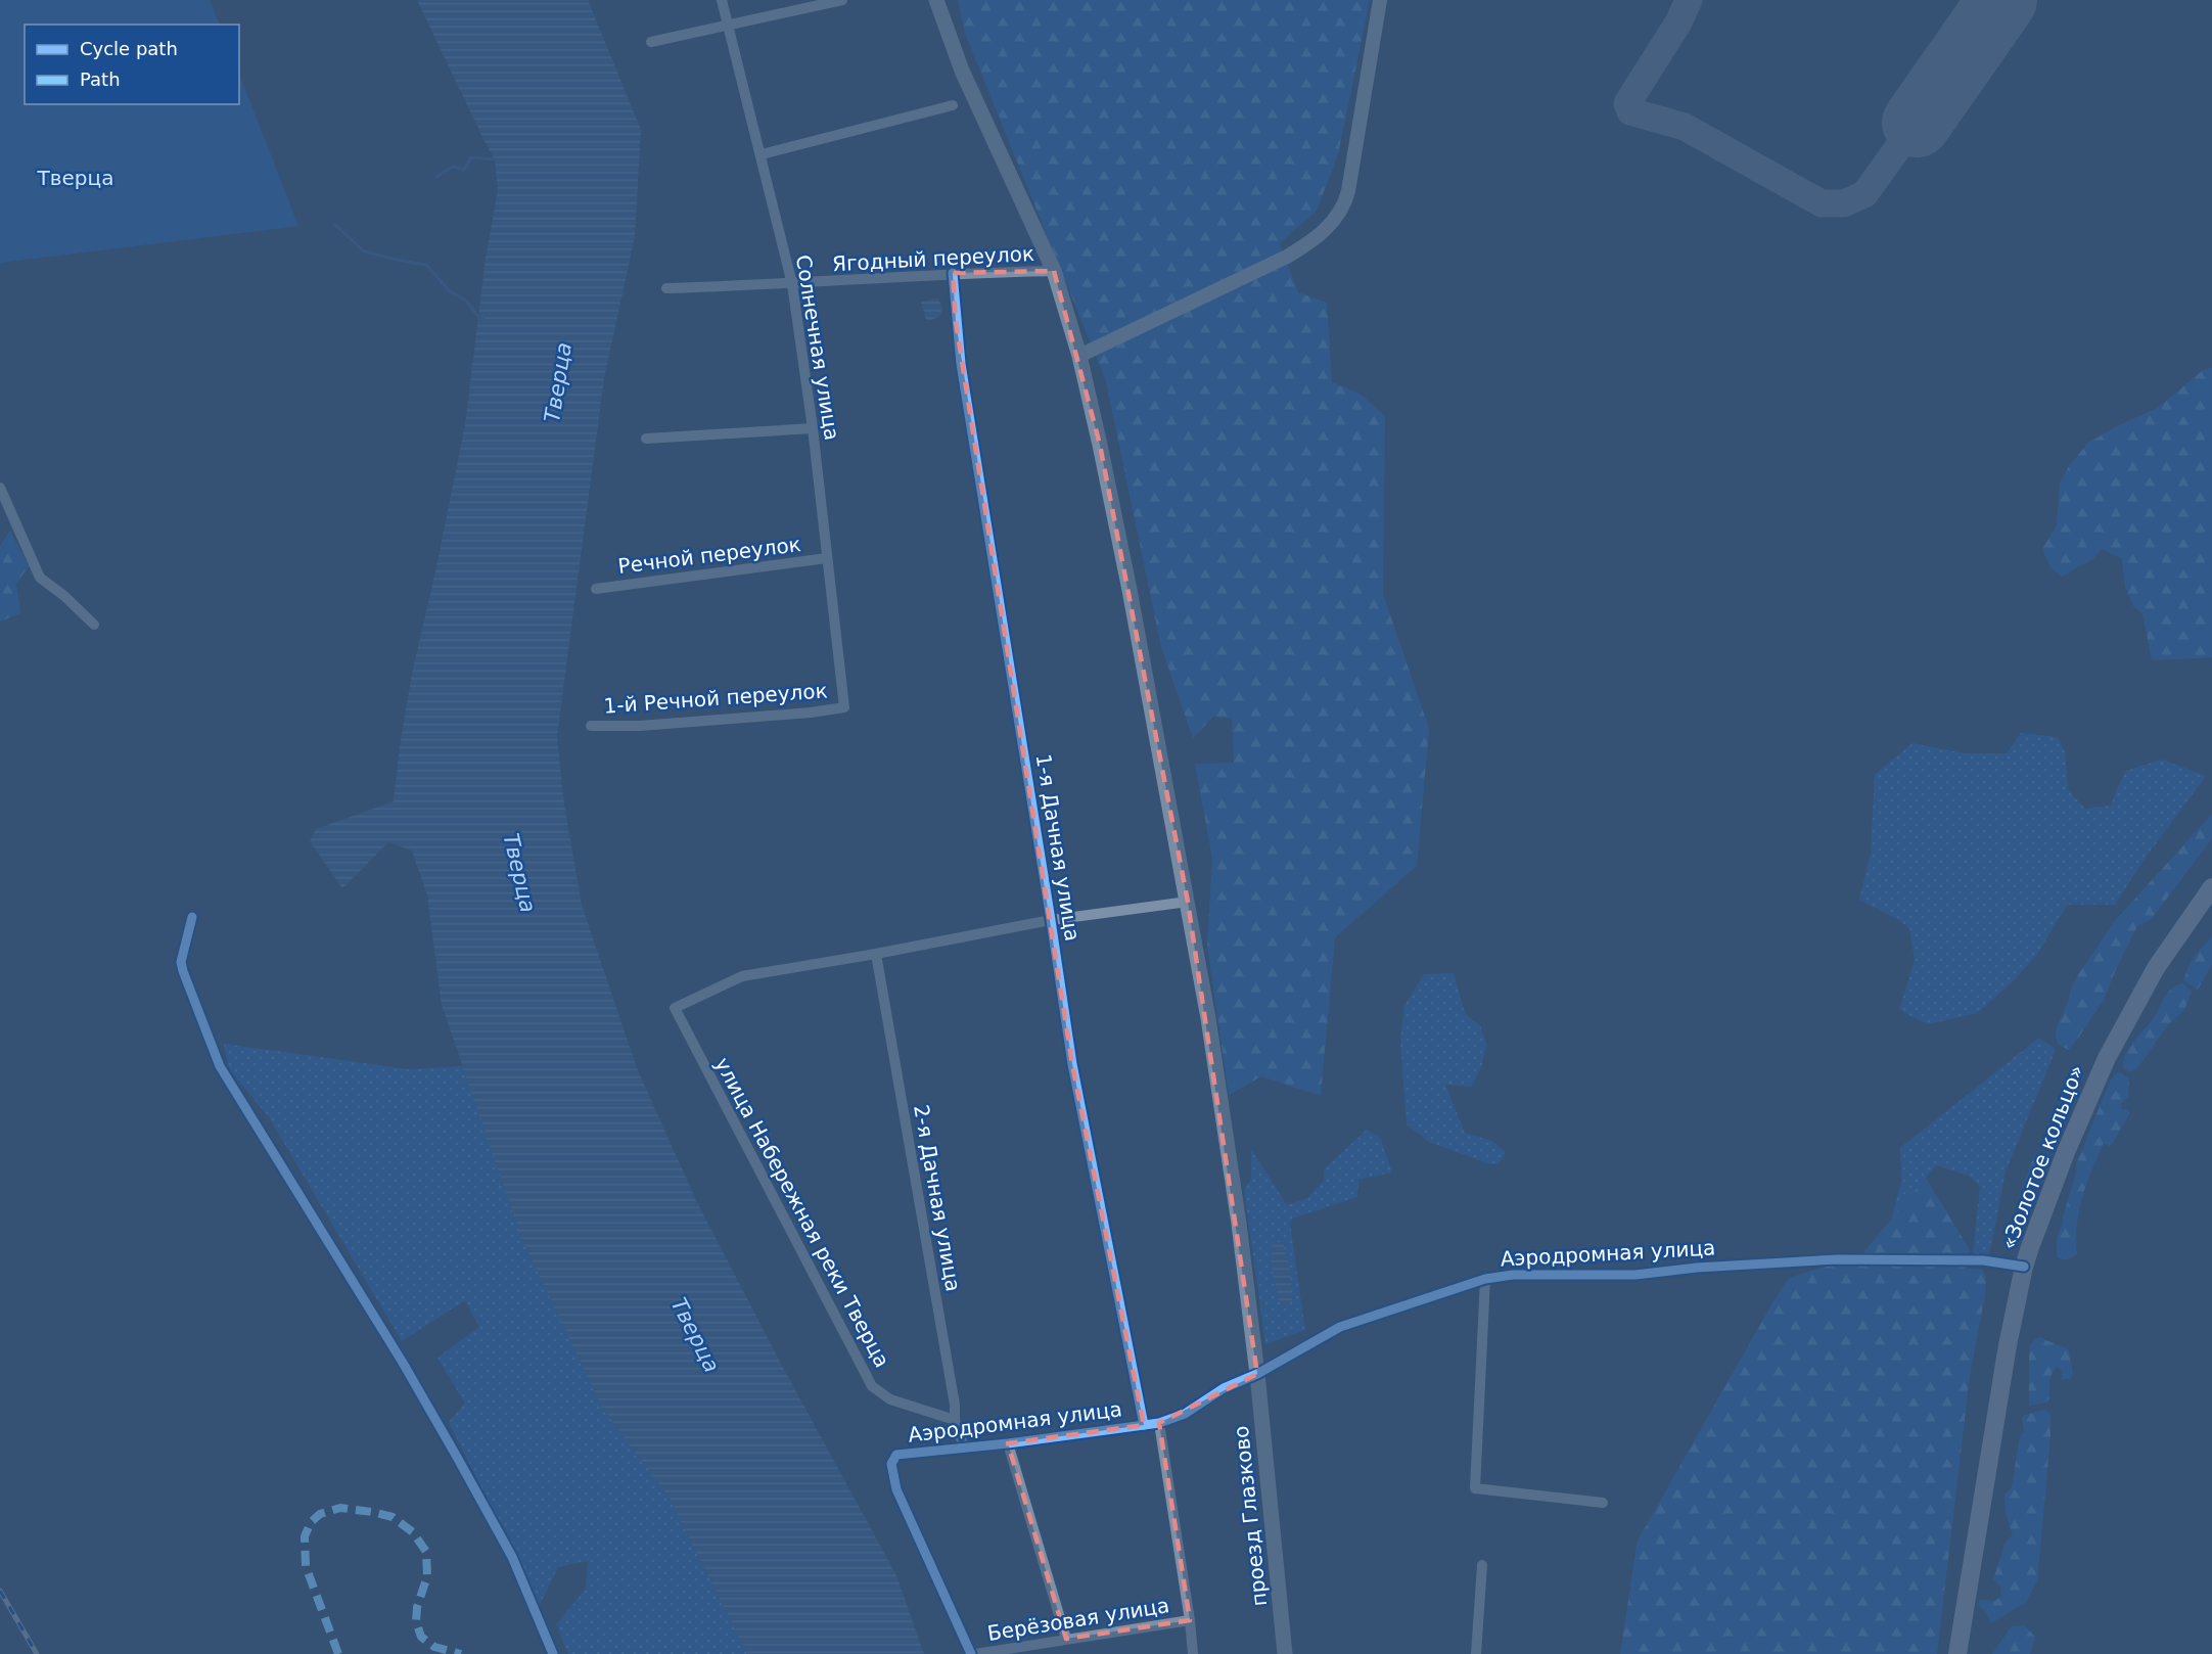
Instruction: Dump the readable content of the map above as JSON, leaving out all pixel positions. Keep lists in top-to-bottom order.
{
  "streets": {
    "main road": ["«Золотое кольцо»", "проезд Глазково"],
    "street": [
      "Ягодный переулок",
      "Солнечная улица",
      "Речной переулок",
      "1-й Речной переулок",
      "1-я Дачная улица",
      "2-я Дачная улица",
      "улица Набережная реки Тверца",
      "Аэродромная улица",
      "Берёзовая улица"
    ]
  },
  "crossings": [
    ["Ягодный переулок", "Солнечная улица"],
    ["Ягодный переулок", "1-я Дачная улица"],
    ["Ягодный переулок", "проезд Глазково"],
    ["Солнечная улица", "Речной переулок"],
    ["Солнечная улица", "1-й Речной переулок"],
    ["1-я Дачная улица", "Аэродромная улица"],
    ["«Золотое кольцо»", "Аэродромная улица"],
    ["2-я Дачная улица", "улица Набережная реки Тверца"],
    ["2-я Дачная улица", "Аэродромная улица"],
    ["Аэродромная улица", "проезд Глазково"],
    ["Аэродромная улица", "Берёзовая улица"]
  ],
  "water": ["Тверца"],
  "parks": ["Тверца"],
  "legend": ["Cycle path", "Path"]
}
